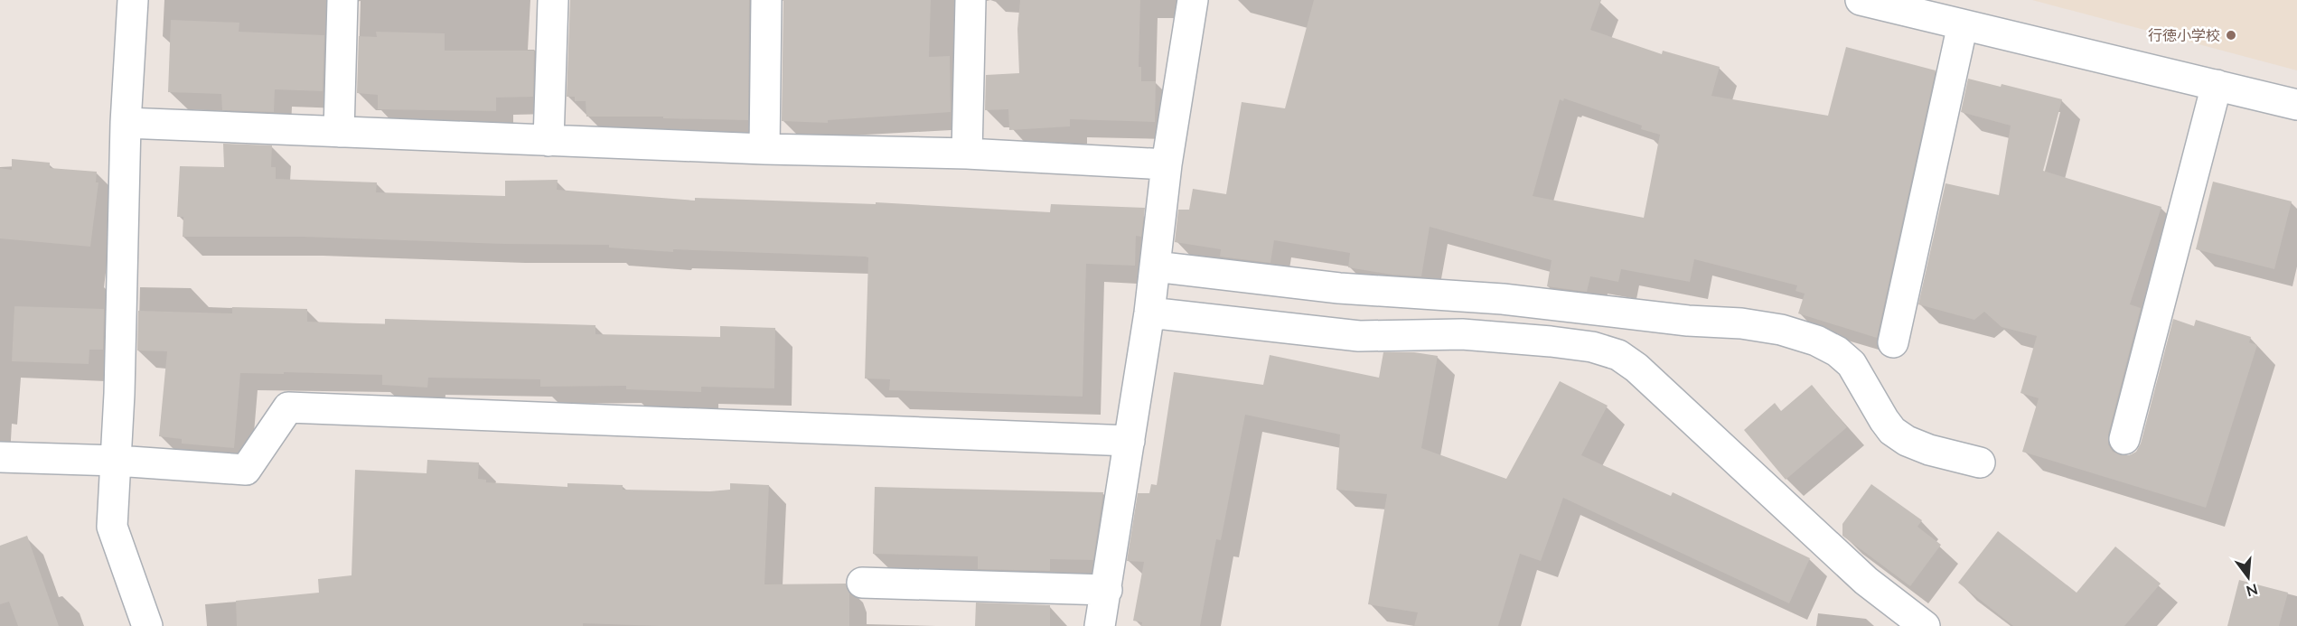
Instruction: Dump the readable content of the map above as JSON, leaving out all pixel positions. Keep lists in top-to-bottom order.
{
  "places": ["行徳小学校"],
  "north": "bottom"
}
